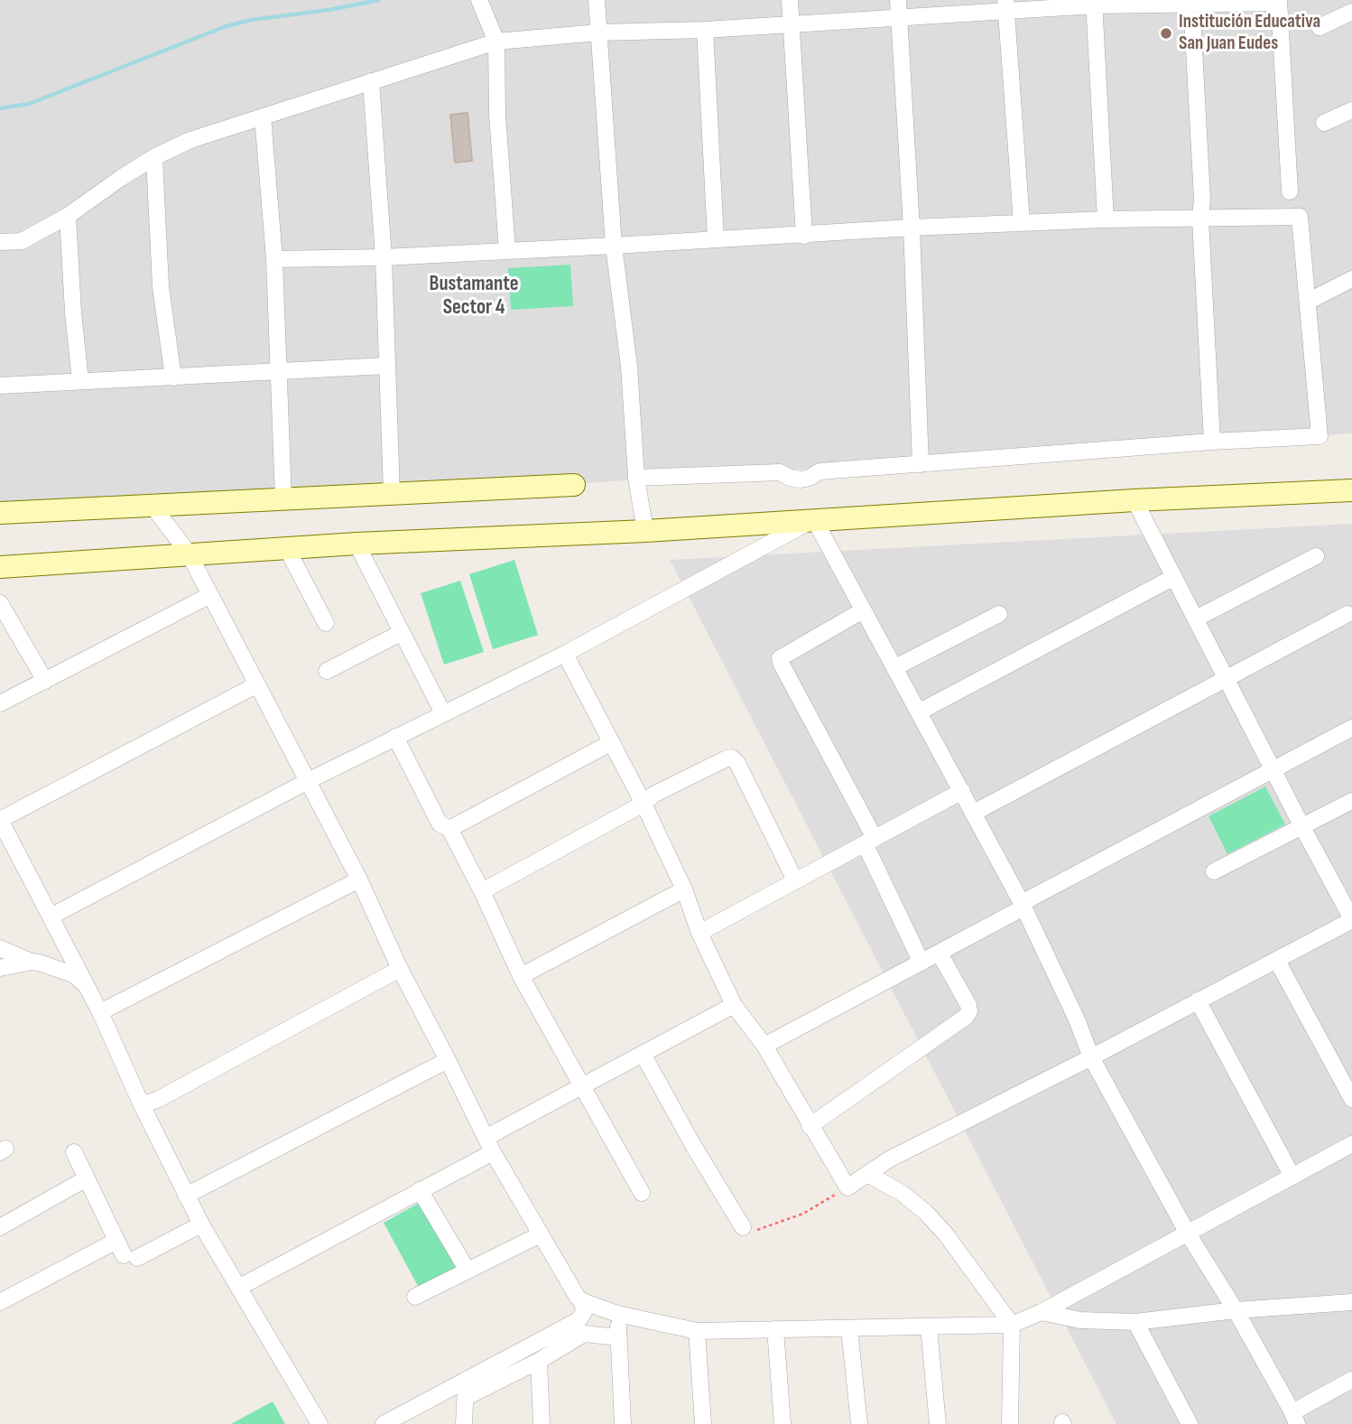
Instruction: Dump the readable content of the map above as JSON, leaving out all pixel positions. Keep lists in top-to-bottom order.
{
  "districts": ["Bustamante Sector 4"],
  "places": ["Institución Educativa San Juan Eudes"]
}
